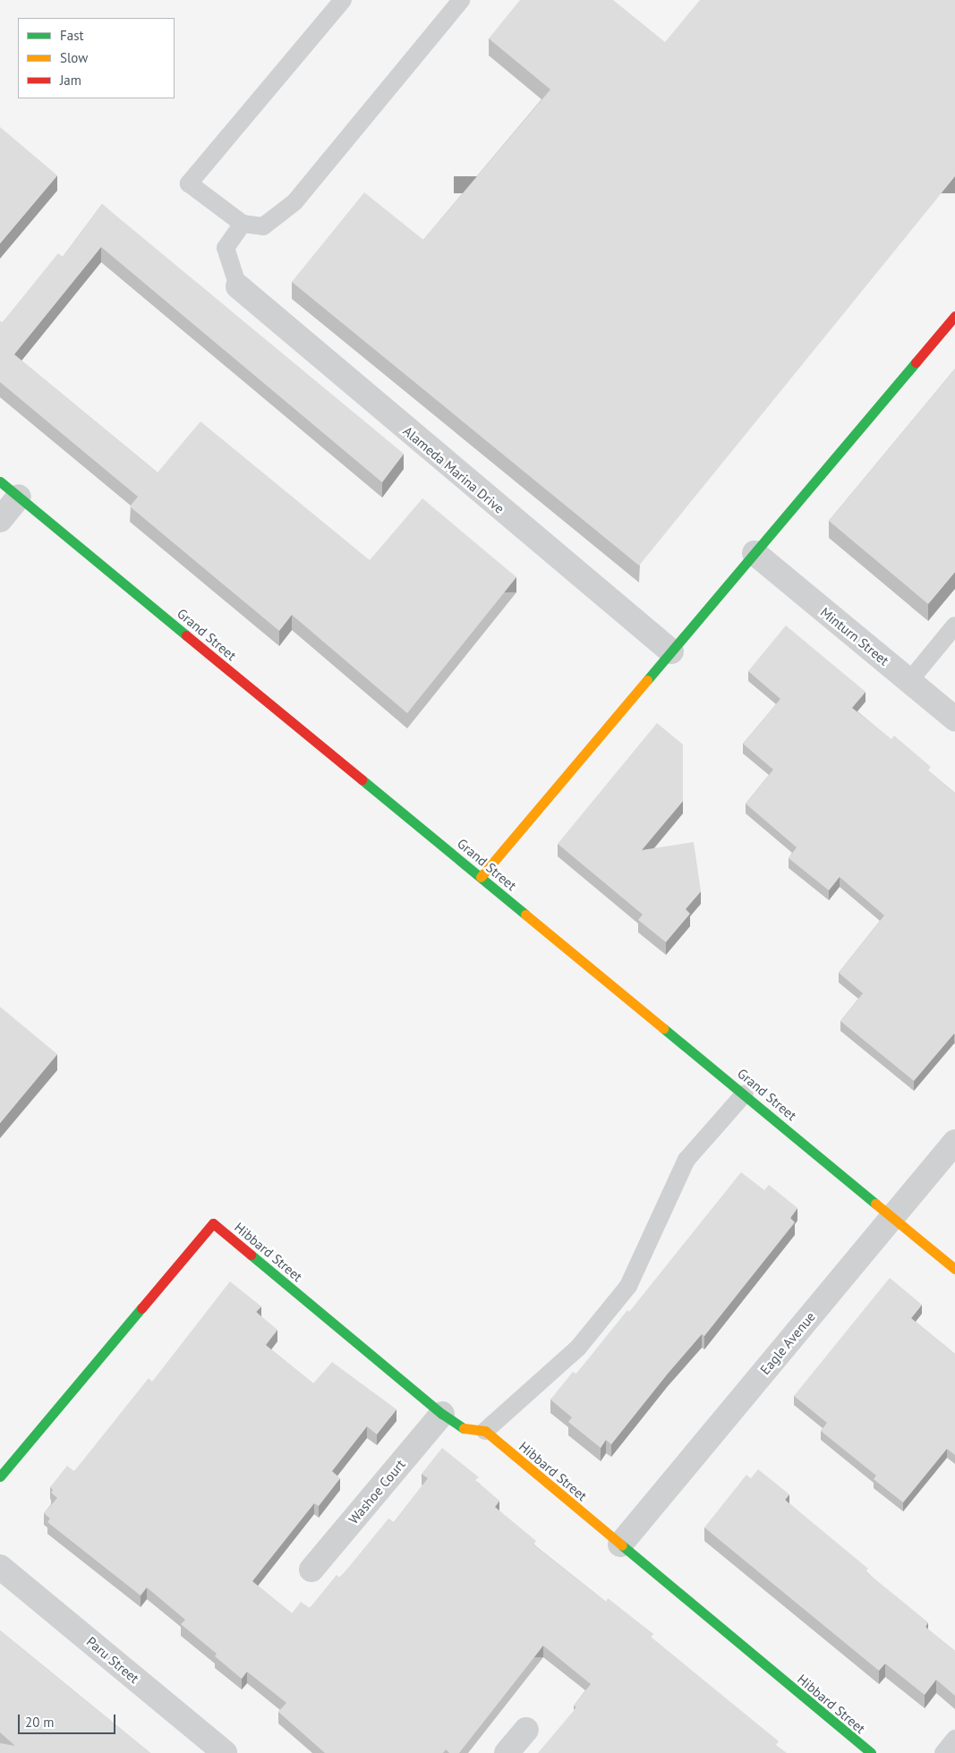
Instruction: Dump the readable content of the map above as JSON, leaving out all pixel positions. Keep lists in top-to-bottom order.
{
  "streets": {
    "street": [
      "Alameda Marina Drive",
      "Grand Street",
      "Minturn Street",
      "Hibbard Street",
      "Eagle Avenue",
      "Washoe Court",
      "Paru Street"
    ]
  },
  "crossings": [
    ["Grand Street", "Eagle Avenue"],
    ["Hibbard Street", "Eagle Avenue"],
    ["Hibbard Street", "Washoe Court"]
  ],
  "legend": ["Fast", "Slow", "Jam"],
  "scale_bar": "20 m"
}
